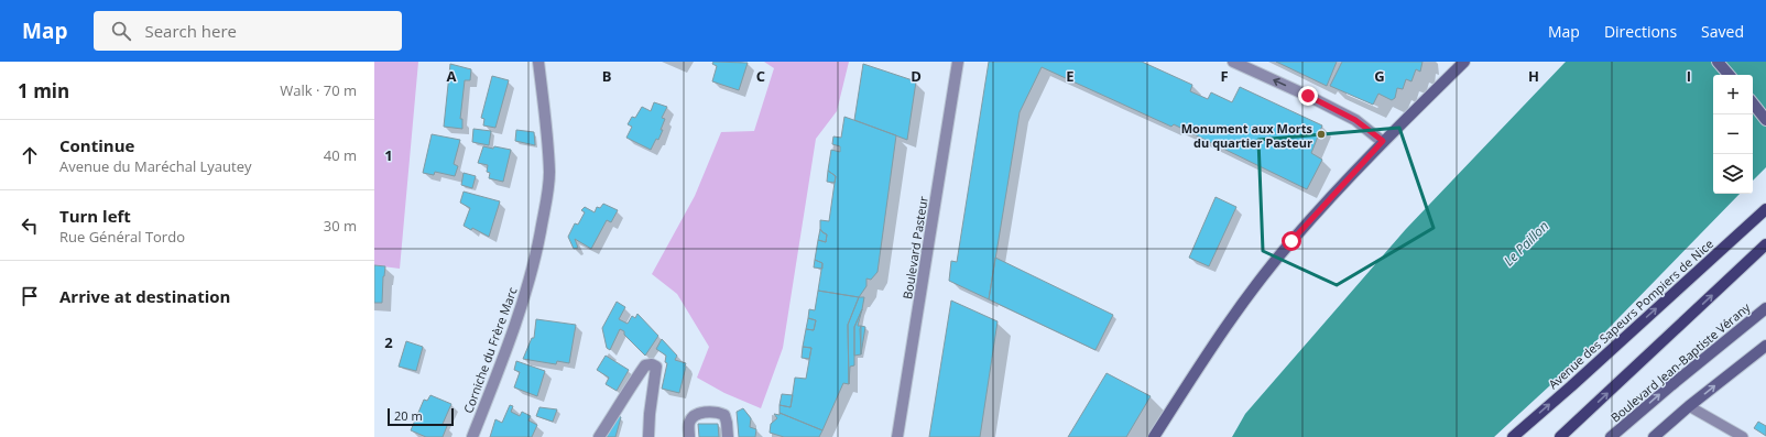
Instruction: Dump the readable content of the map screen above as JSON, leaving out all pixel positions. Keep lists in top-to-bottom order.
{
  "streets": {
    "main road": ["Avenue des Sapeurs Pompiers de Nice", "Boulevard Jean-Baptiste Vérany"],
    "street": ["Boulevard Pasteur", "Corniche du Frère Marc"]
  },
  "water": ["Le Paillon"],
  "places": ["Monument aux Morts du quartier Pasteur"],
  "scale_bar": "20 m",
  "page": {
    "header": "Map",
    "search": "Search here",
    "nav": ["Map", "Directions", "Saved"],
    "heading": ["1 min", "Walk · 70 m"],
    "map_buttons": ["+", "−"],
    "list": [
      ["Continue", "Avenue du Maréchal Lyautey", "40 m"],
      ["Turn left", "Rue Général Tordo", "30 m"],
      "Arrive at destination"
    ],
    "scale": "20 m"
  },
  "grid": {
    "columns": [
      "A",
      "B",
      "C",
      "D",
      "E",
      "F",
      "G",
      "H",
      "I"
    ],
    "rows": ["1", "2"]
  }
}
